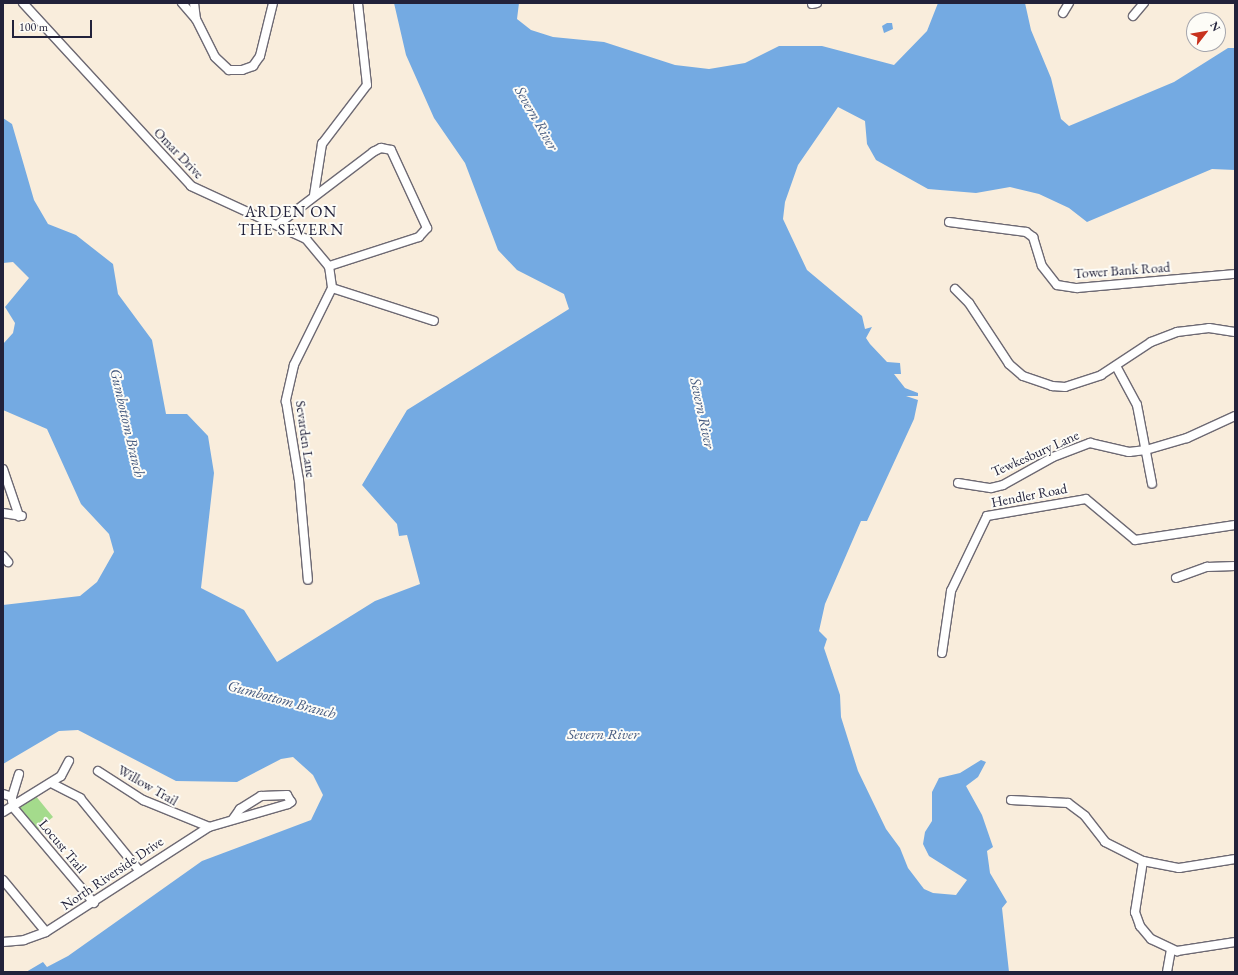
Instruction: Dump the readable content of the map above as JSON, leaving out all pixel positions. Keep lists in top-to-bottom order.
{
  "streets": {
    "street": [
      "Omar Drive",
      "Tower Bank Road",
      "Sevarden Lane",
      "Tewkesbury Lane",
      "Hendler Road",
      "Willow Trail",
      "Locust Trail",
      "North Riverside Drive"
    ]
  },
  "crossings": [
    ["Omar Drive", "Sevarden Lane"],
    ["Willow Trail", "North Riverside Drive"],
    ["Locust Trail", "North Riverside Drive"]
  ],
  "districts": ["ARDEN ON THE SEVERN"],
  "water": ["Severn River", "Gumbottom Branch"],
  "scale_bar": "100 m",
  "north": "top right"
}
